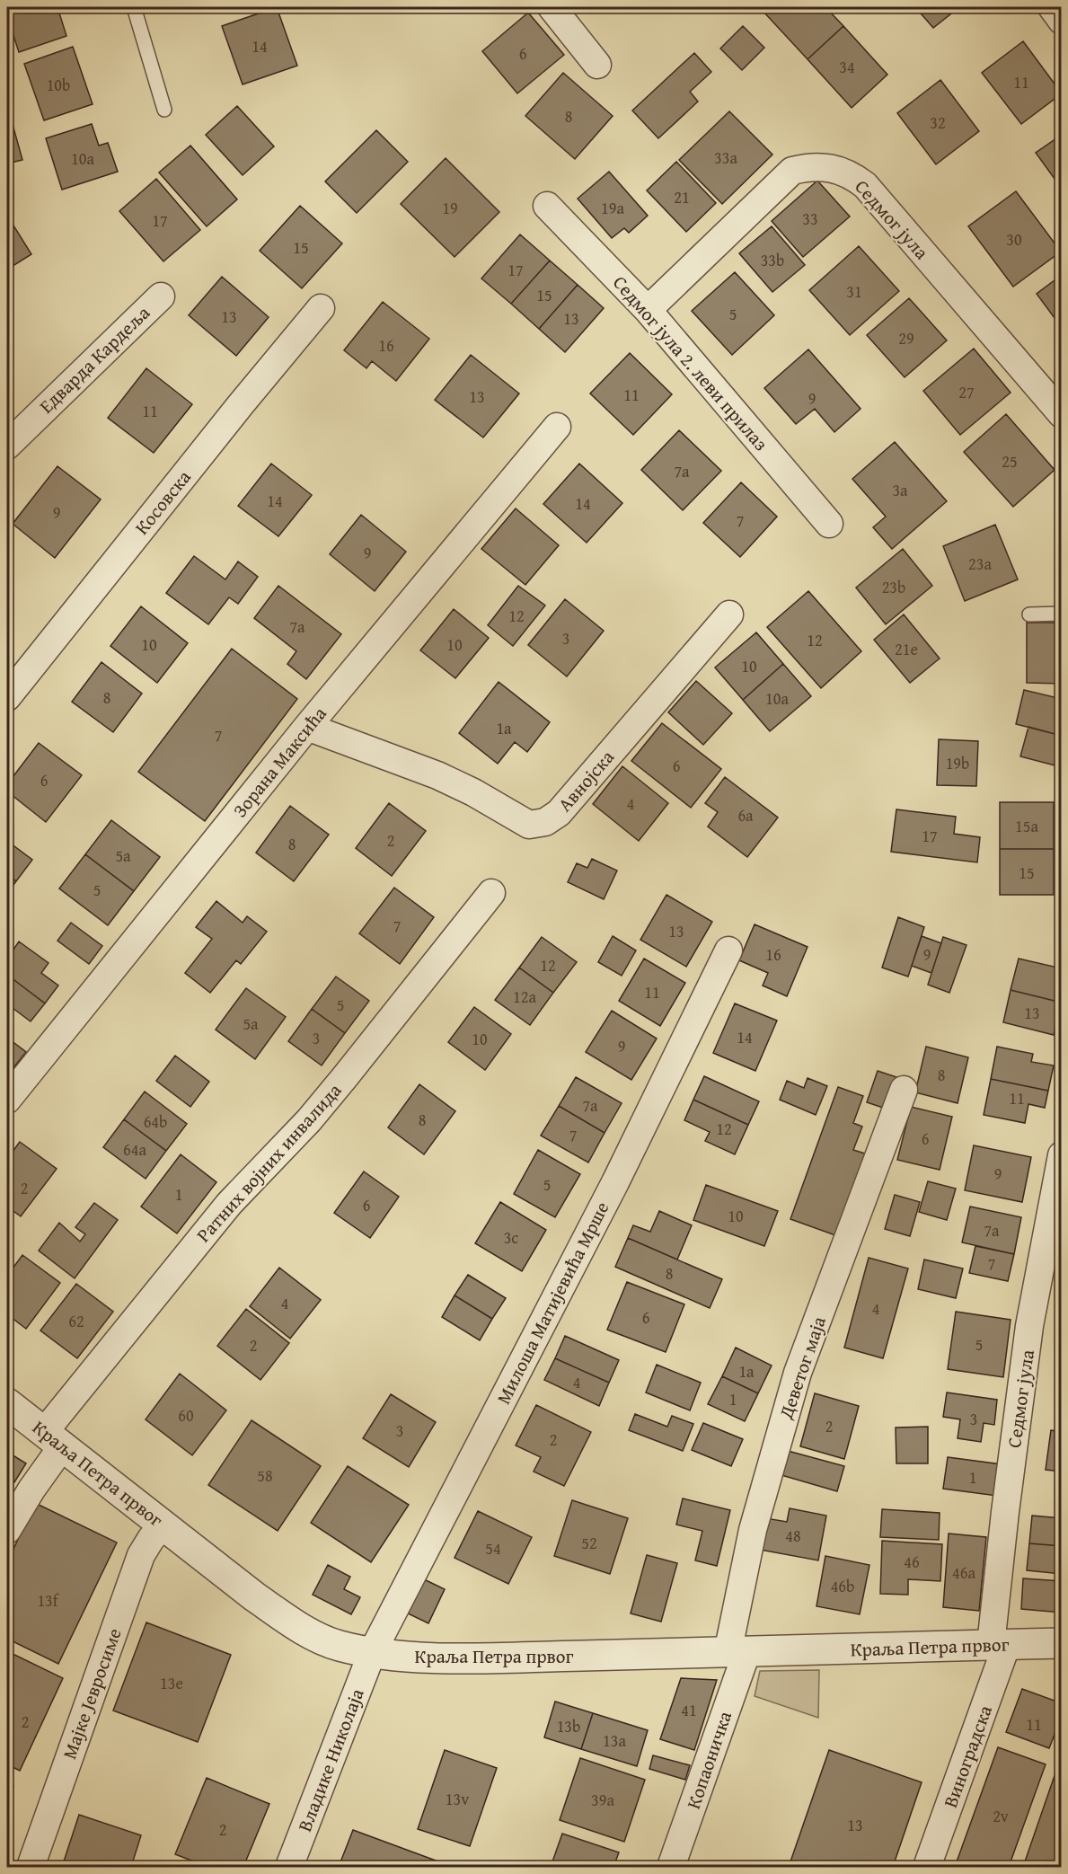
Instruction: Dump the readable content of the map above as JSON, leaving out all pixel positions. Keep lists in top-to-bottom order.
{
  "streets": {
    "street": [
      "Седмог јула",
      "Едварда Кардеља",
      "Седмог јула 2. леви прилаз",
      "Косовска",
      "Зорана Максића",
      "Авнојска",
      "Ратних војних инвалида",
      "Милоша Матијевића Мрше",
      "Деветог маја",
      "Краља Петра првог",
      "Мајке Јевросиме",
      "Виноградска",
      "Владике Николаја",
      "Копаоничка"
    ]
  },
  "crossings": [
    ["Седмог јула", "Седмог јула 2. леви прилаз"],
    ["Седмог јула", "Краља Петра првог"],
    ["Седмог јула", "Виноградска"],
    ["Зорана Максића", "Авнојска"],
    ["Ратних војних инвалида", "Краља Петра првог"],
    ["Милоша Матијевића Мрше", "Краља Петра првог"],
    ["Милоша Матијевића Мрше", "Владике Николаја"],
    ["Деветог маја", "Краља Петра првог"],
    ["Деветог маја", "Копаоничка"],
    ["Краља Петра првог", "Мајке Јевросиме"],
    ["Краља Петра првог", "Виноградска"],
    ["Краља Петра првог", "Владике Николаја"],
    ["Краља Петра првог", "Копаоничка"]
  ],
  "house_numbers": [
    "14",
    "6",
    "34",
    "11",
    "10b",
    "8",
    "32",
    "33a",
    "10a",
    "21",
    "19",
    "19a",
    "33",
    "17",
    "30",
    "15",
    "33b",
    "17",
    "31",
    "15",
    "5",
    "13",
    "13",
    "29",
    "16",
    "27",
    "11",
    "13",
    "9",
    "11",
    "25",
    "7a",
    "3a",
    "14",
    "14",
    "9",
    "7",
    "9",
    "23a",
    "23b",
    "12",
    "7a",
    "3",
    "12",
    "10",
    "10",
    "21e",
    "10",
    "8",
    "10a",
    "1a",
    "7",
    "19b",
    "6",
    "6",
    "4",
    "6a",
    "15a",
    "17",
    "2",
    "8",
    "5a",
    "15",
    "5",
    "7",
    "13",
    "16",
    "9",
    "12",
    "11",
    "12a",
    "5",
    "13",
    "5a",
    "14",
    "3",
    "10",
    "9",
    "8",
    "11",
    "7a",
    "8",
    "64b",
    "12",
    "7",
    "6",
    "64a",
    "9",
    "5",
    "2",
    "1",
    "6",
    "10",
    "7a",
    "3c",
    "7",
    "8",
    "4",
    "4",
    "6",
    "62",
    "5",
    "2",
    "1a",
    "4",
    "1",
    "60",
    "3",
    "2",
    "3",
    "2",
    "58",
    "1",
    "48",
    "52",
    "54",
    "46",
    "46a",
    "46b",
    "13f",
    "13e",
    "41",
    "2",
    "11",
    "13b",
    "13a",
    "13v",
    "39a",
    "2v",
    "13",
    "2"
  ]
}
